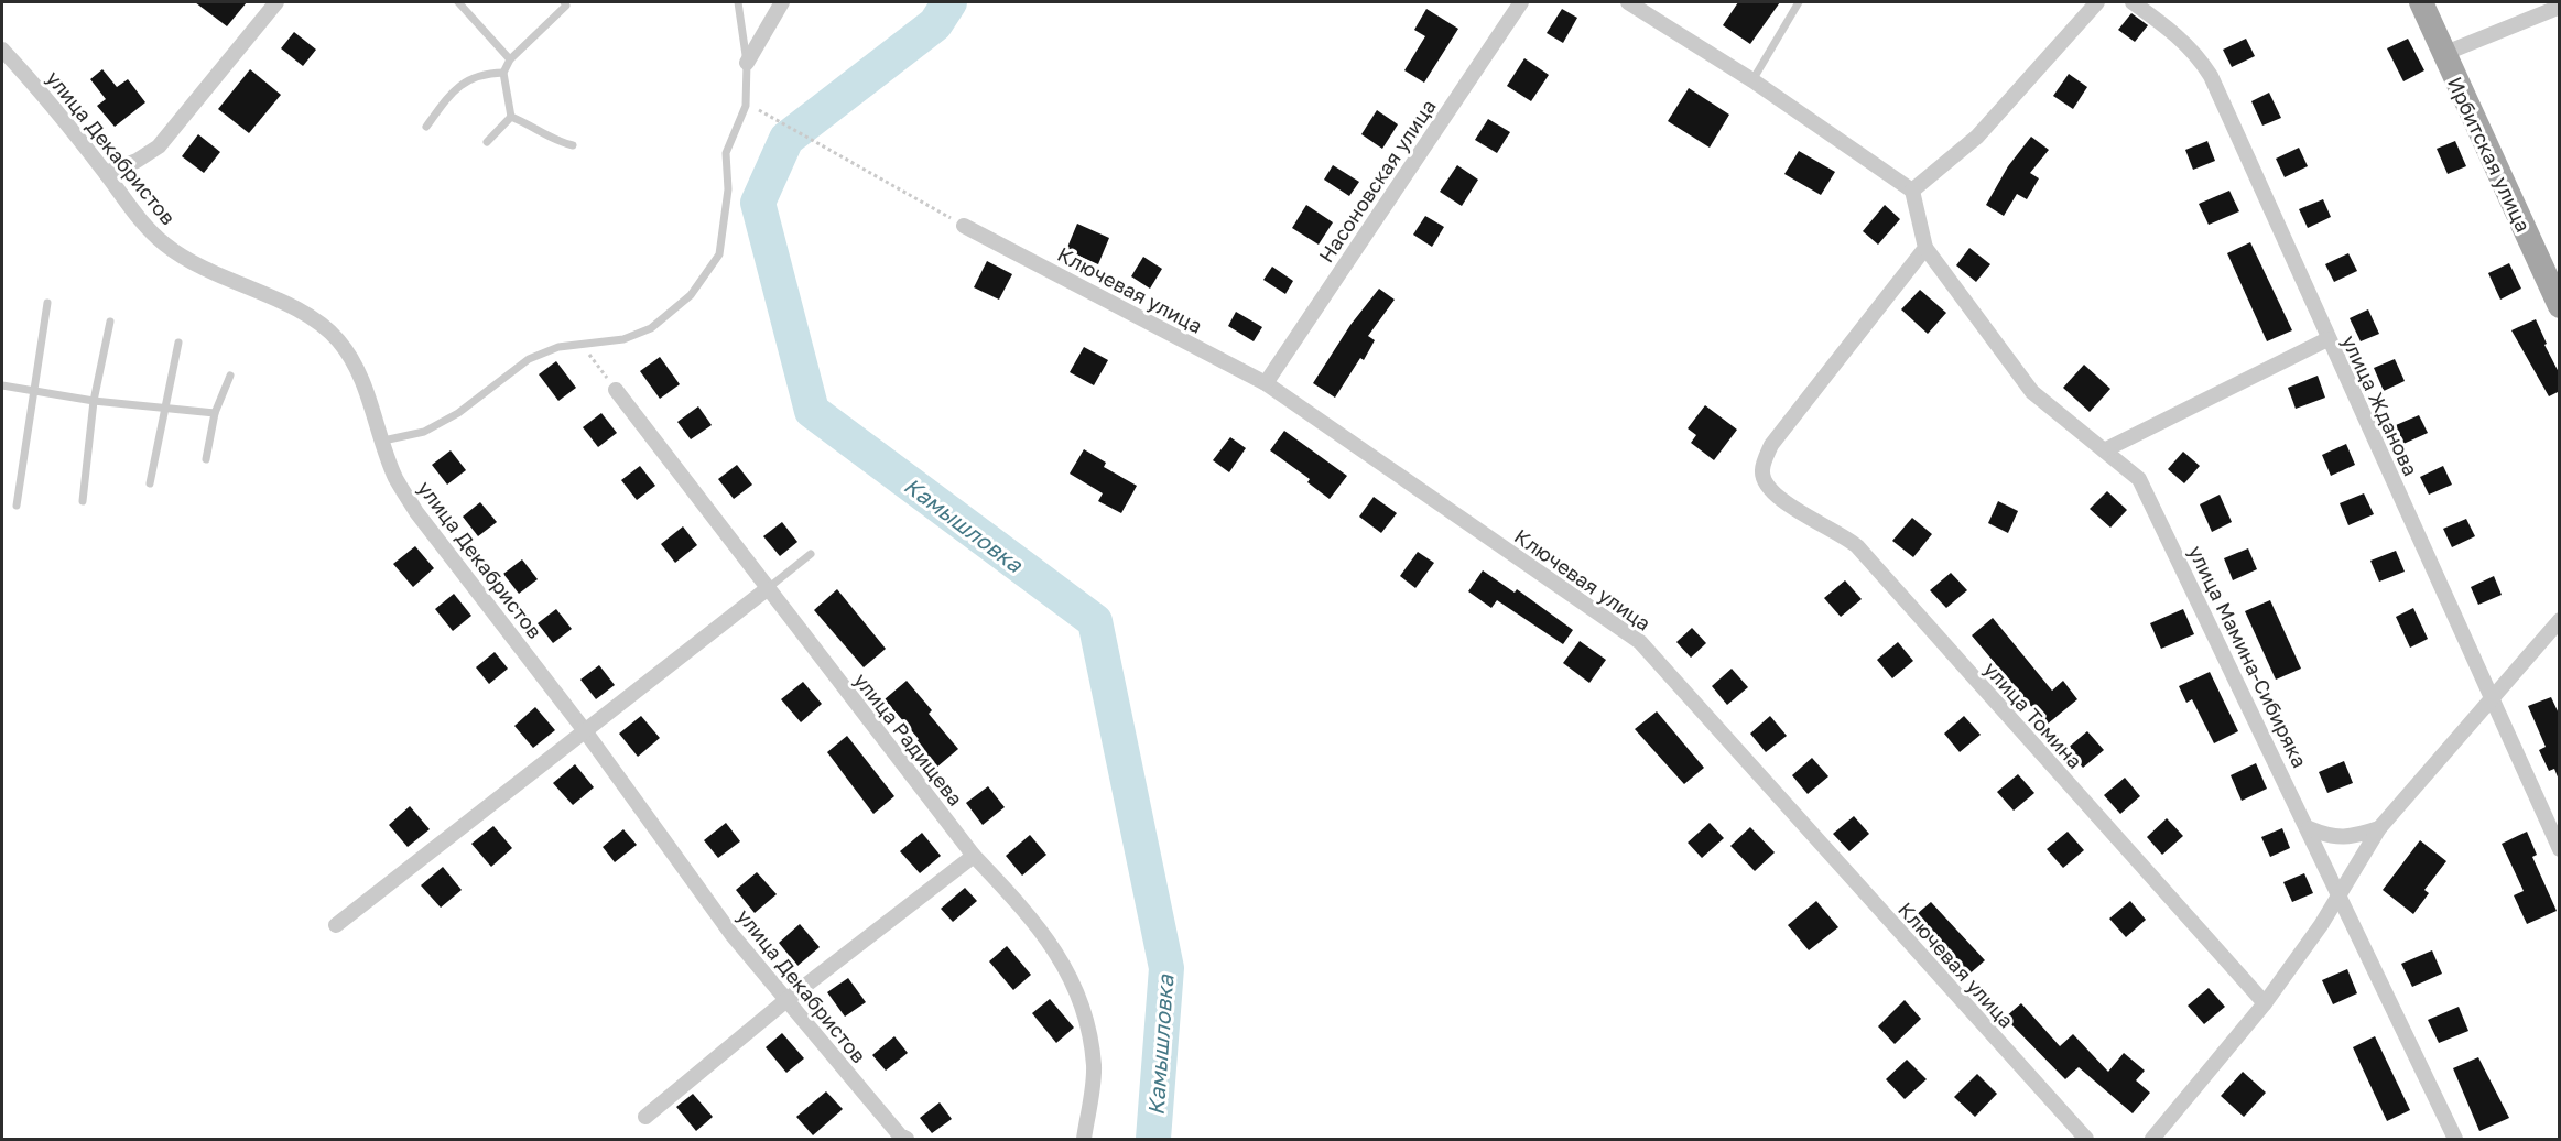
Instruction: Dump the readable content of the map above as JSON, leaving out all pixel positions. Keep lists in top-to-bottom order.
{
  "streets": {
    "main road": ["Ирбитская улица"],
    "street": [
      "улица Декабристов",
      "Насоновская улица",
      "Ключевая улица",
      "улица Жданова",
      "улица Мамина-Сибиряка",
      "улица Томина",
      "улица Радищева"
    ]
  },
  "crossings": [
    ["Насоновская улица", "Ключевая улица"],
    ["улица Мамина-Сибиряка", "улица Томина"]
  ],
  "water": ["Камышловка"]
}
